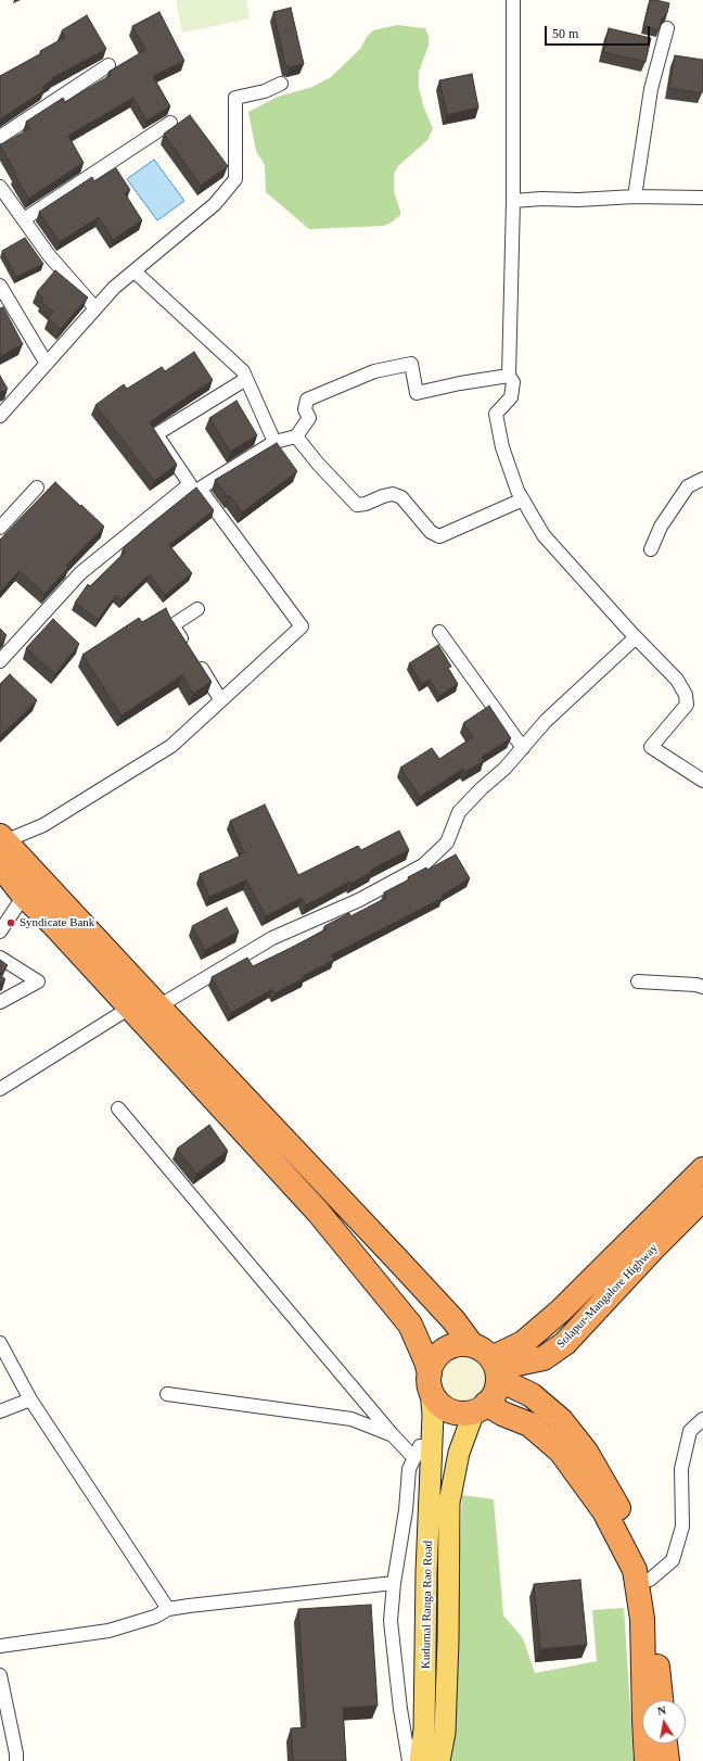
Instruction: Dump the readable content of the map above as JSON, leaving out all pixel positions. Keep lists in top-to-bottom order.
{
  "streets": {
    "highway": ["Solapur-Mangalore Highway"],
    "main road": ["Kudumal Ranga Rao Road"]
  },
  "crossings": [
    ["Solapur-Mangalore Highway", "Kudumal Ranga Rao Road"]
  ],
  "places": ["Syndicate Bank"],
  "scale_bar": "50 m",
  "north": "top"
}
